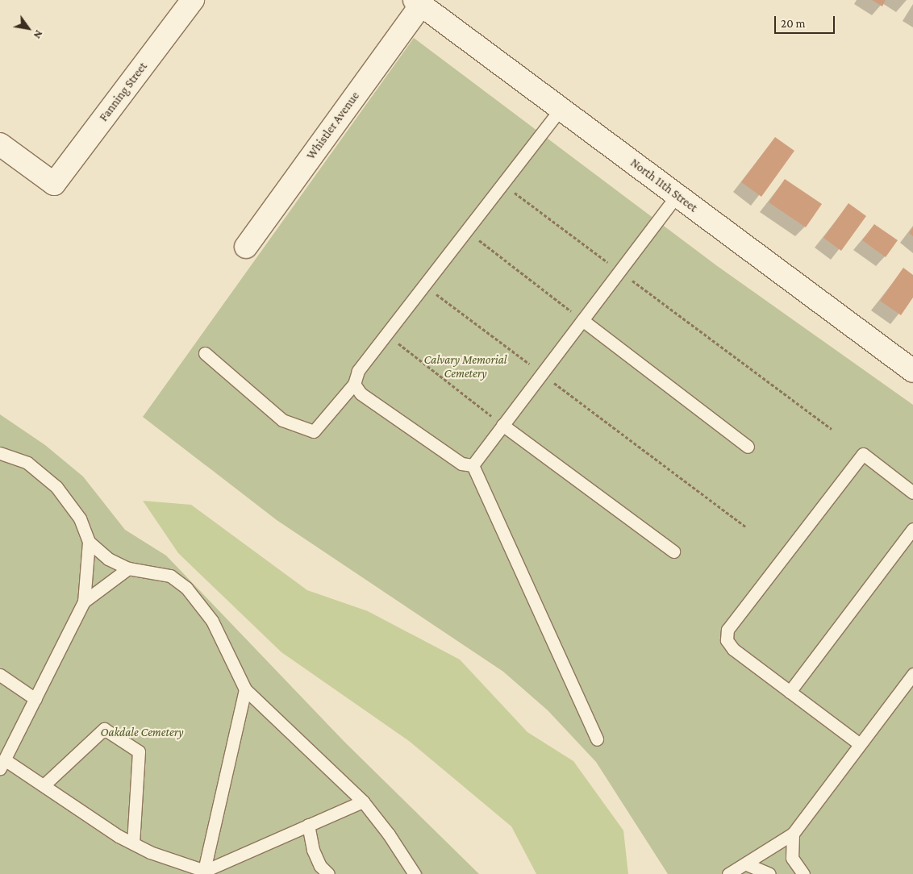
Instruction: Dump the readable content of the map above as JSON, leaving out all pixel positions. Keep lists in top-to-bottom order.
{
  "streets": {
    "street": ["Fanning Street", "Whistler Avenue", "North 11th Street"]
  },
  "crossings": [
    ["Whistler Avenue", "North 11th Street"]
  ],
  "parks": ["Calvary Memorial Cemetery", "Oakdale Cemetery"],
  "scale_bar": "20 m",
  "north": "bottom right"
}
